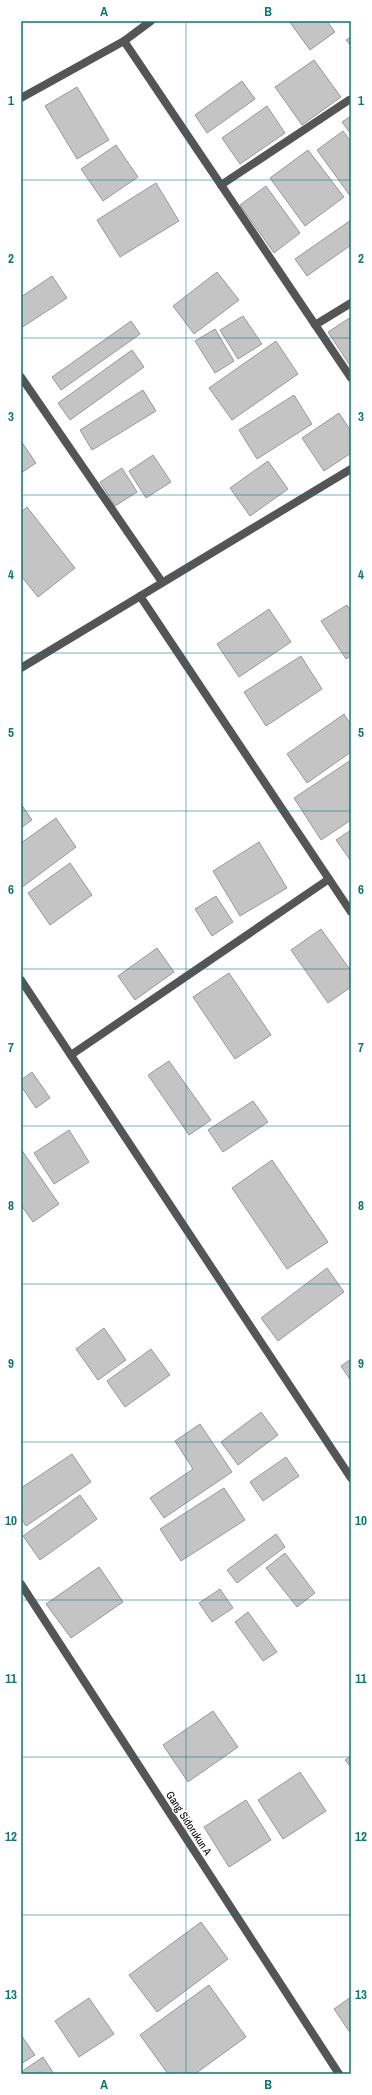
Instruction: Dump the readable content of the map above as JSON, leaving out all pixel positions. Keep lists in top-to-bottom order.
{
  "streets": {
    "street": ["Gang Sidorukun A"]
  },
  "grid": {
    "columns": ["A", "B"],
    "rows": [
      "1",
      "2",
      "3",
      "4",
      "5",
      "6",
      "7",
      "8",
      "9",
      "10",
      "11",
      "12",
      "13"
    ]
  }
}
